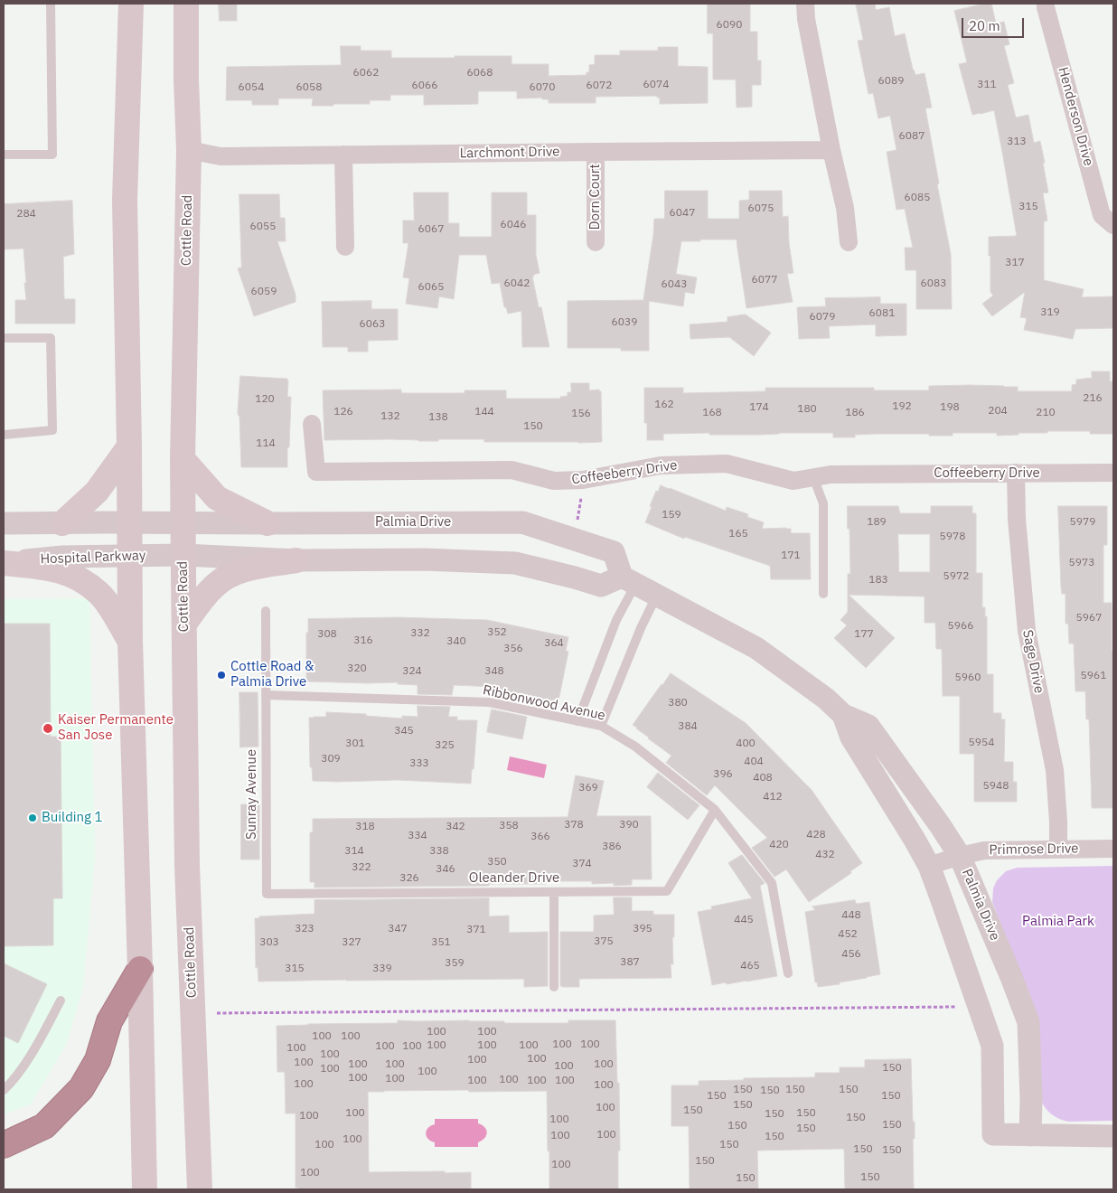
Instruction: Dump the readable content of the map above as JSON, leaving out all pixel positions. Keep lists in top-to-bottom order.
{
  "streets": {
    "main road": ["Cottle Road"],
    "street": [
      "Henderson Drive",
      "Larchmont Drive",
      "Dorn Court",
      "Coffeeberry Drive",
      "Palmia Drive",
      "Hospital Parkway",
      "Sage Drive",
      "Primrose Drive"
    ],
    "lane": ["Ribbonwood Avenue", "Sunray Avenue", "Oleander Drive"]
  },
  "crossings": [
    ["Larchmont Drive", "Dorn Court"],
    ["Larchmont Drive", "Cottle Road"],
    ["Cottle Road", "Palmia Drive"],
    ["Cottle Road", "Hospital Parkway"],
    ["Coffeeberry Drive", "Sage Drive"],
    ["Palmia Drive", "Primrose Drive"],
    ["Sage Drive", "Primrose Drive"],
    ["Ribbonwood Avenue", "Sunray Avenue"],
    ["Ribbonwood Avenue", "Oleander Drive"],
    ["Sunray Avenue", "Oleander Drive"]
  ],
  "parks": ["Palmia Park"],
  "places": ["Cottle Road & Palmia Drive", "Kaiser Permanente San Jose", "Building 1"],
  "house_numbers": [
    "6090",
    "6062",
    "6068",
    "6089",
    "6074",
    "311",
    "6066",
    "6072",
    "6054",
    "6058",
    "6070",
    "6087",
    "313",
    "6085",
    "315",
    "6075",
    "6047",
    "284",
    "6046",
    "6055",
    "6067",
    "317",
    "6077",
    "6042",
    "6083",
    "6043",
    "6065",
    "6059",
    "319",
    "6081",
    "6079",
    "6039",
    "6063",
    "216",
    "120",
    "162",
    "192",
    "174",
    "198",
    "180",
    "204",
    "126",
    "144",
    "168",
    "186",
    "210",
    "156",
    "132",
    "138",
    "150",
    "114",
    "159",
    "189",
    "5979",
    "165",
    "5978",
    "171",
    "5973",
    "5972",
    "183",
    "5967",
    "5966",
    "352",
    "332",
    "308",
    "177",
    "316",
    "340",
    "364",
    "356",
    "320",
    "324",
    "348",
    "5961",
    "5960",
    "380",
    "384",
    "345",
    "5954",
    "301",
    "400",
    "325",
    "309",
    "404",
    "333",
    "396",
    "408",
    "5948",
    "369",
    "412",
    "378",
    "390",
    "358",
    "318",
    "342",
    "428",
    "334",
    "366",
    "420",
    "386",
    "314",
    "338",
    "432",
    "350",
    "374",
    "322",
    "346",
    "326",
    "448",
    "445",
    "323",
    "347",
    "395",
    "371",
    "452",
    "375",
    "303",
    "327",
    "351",
    "456",
    "387",
    "359",
    "465",
    "315",
    "339",
    "100",
    "100",
    "100",
    "100",
    "100",
    "100",
    "100",
    "100",
    "100",
    "100",
    "100",
    "100",
    "100",
    "100",
    "100",
    "100",
    "100",
    "100",
    "100",
    "100",
    "150",
    "100",
    "100",
    "100",
    "100",
    "100",
    "100",
    "100",
    "100",
    "100",
    "100",
    "150",
    "150",
    "150",
    "150",
    "150",
    "150",
    "150",
    "100",
    "150",
    "100",
    "150",
    "150",
    "100",
    "150",
    "100",
    "150",
    "150",
    "150",
    "100",
    "100",
    "150",
    "100",
    "100",
    "150",
    "150",
    "150",
    "150",
    "100",
    "100",
    "150",
    "150"
  ],
  "scale_bar": "20 m"
}
